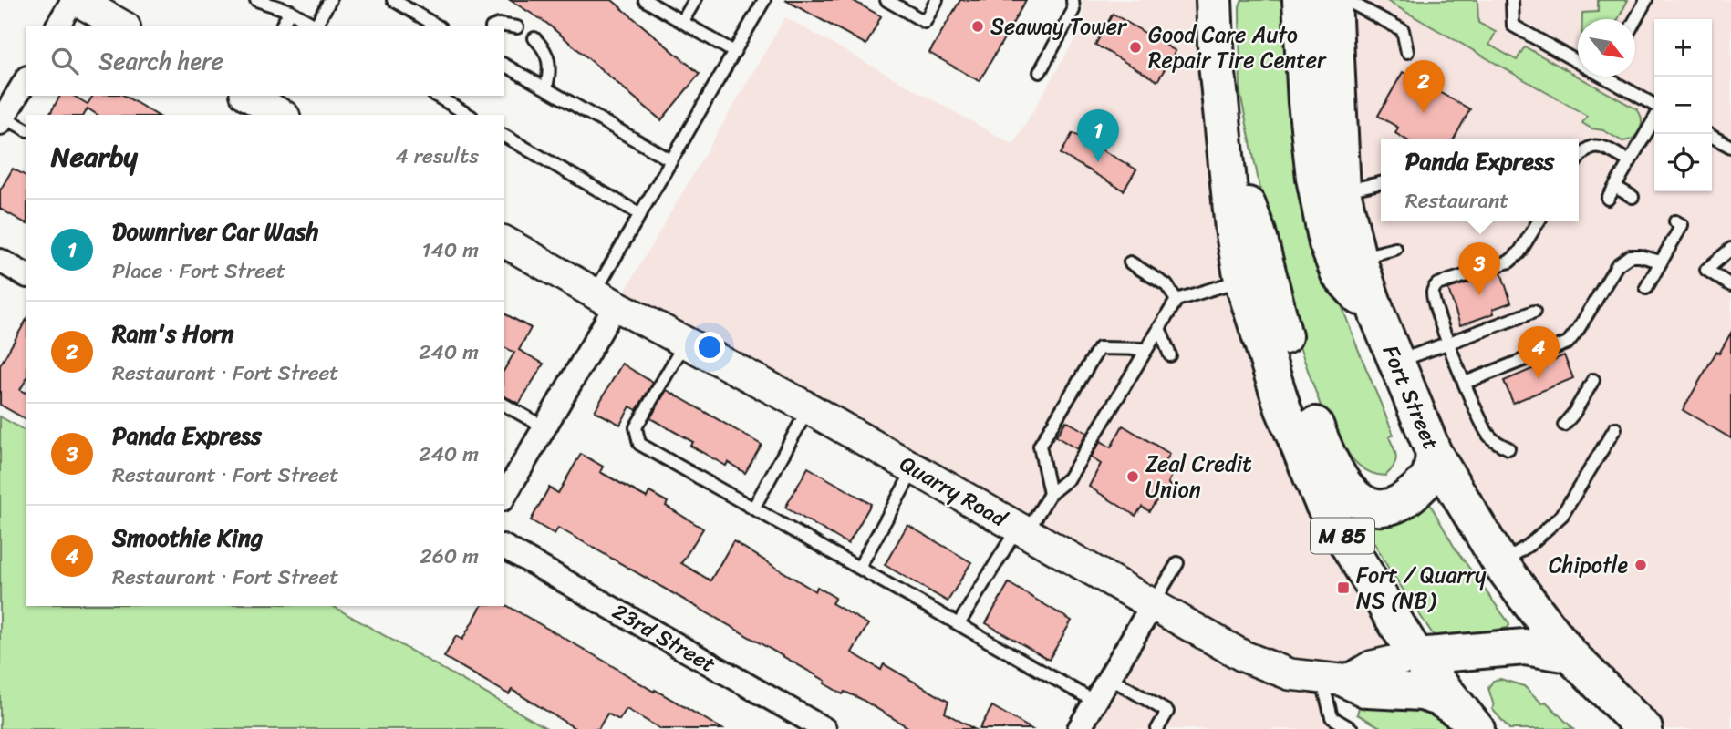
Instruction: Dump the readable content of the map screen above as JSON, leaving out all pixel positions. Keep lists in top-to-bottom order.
{
  "streets": {
    "main road": ["Fort Street", "M 85"],
    "street": ["Quarry Road", "23rd Street"]
  },
  "places": {
    "other": [
      "Seaway Tower",
      "Good Care Auto Repair Tire Center",
      "Zeal Credit Union",
      "Chipotle"
    ],
    "transit": ["Fort / Quarry NS (NB)"]
  },
  "north": "bottom right",
  "page": {
    "map_buttons": ["+", "−"],
    "search": "Search here",
    "pins": [
      "2",
      "1",
      "3",
      "4"
    ],
    "heading": ["Nearby", "4 results"],
    "popup": ["Panda Express", "Restaurant"],
    "list": [
      {
        "mark": "1",
        "name": "Downriver Car Wash",
        "note": "Place · Fort Street",
        "value": "140 m"
      },
      {
        "mark": "2",
        "name": "Ram's Horn",
        "note": "Restaurant · Fort Street",
        "value": "240 m"
      },
      {
        "mark": "3",
        "name": "Panda Express",
        "note": "Restaurant · Fort Street",
        "value": "240 m"
      },
      {
        "mark": "4",
        "name": "Smoothie King",
        "note": "Restaurant · Fort Street",
        "value": "260 m"
      }
    ]
  }
}
